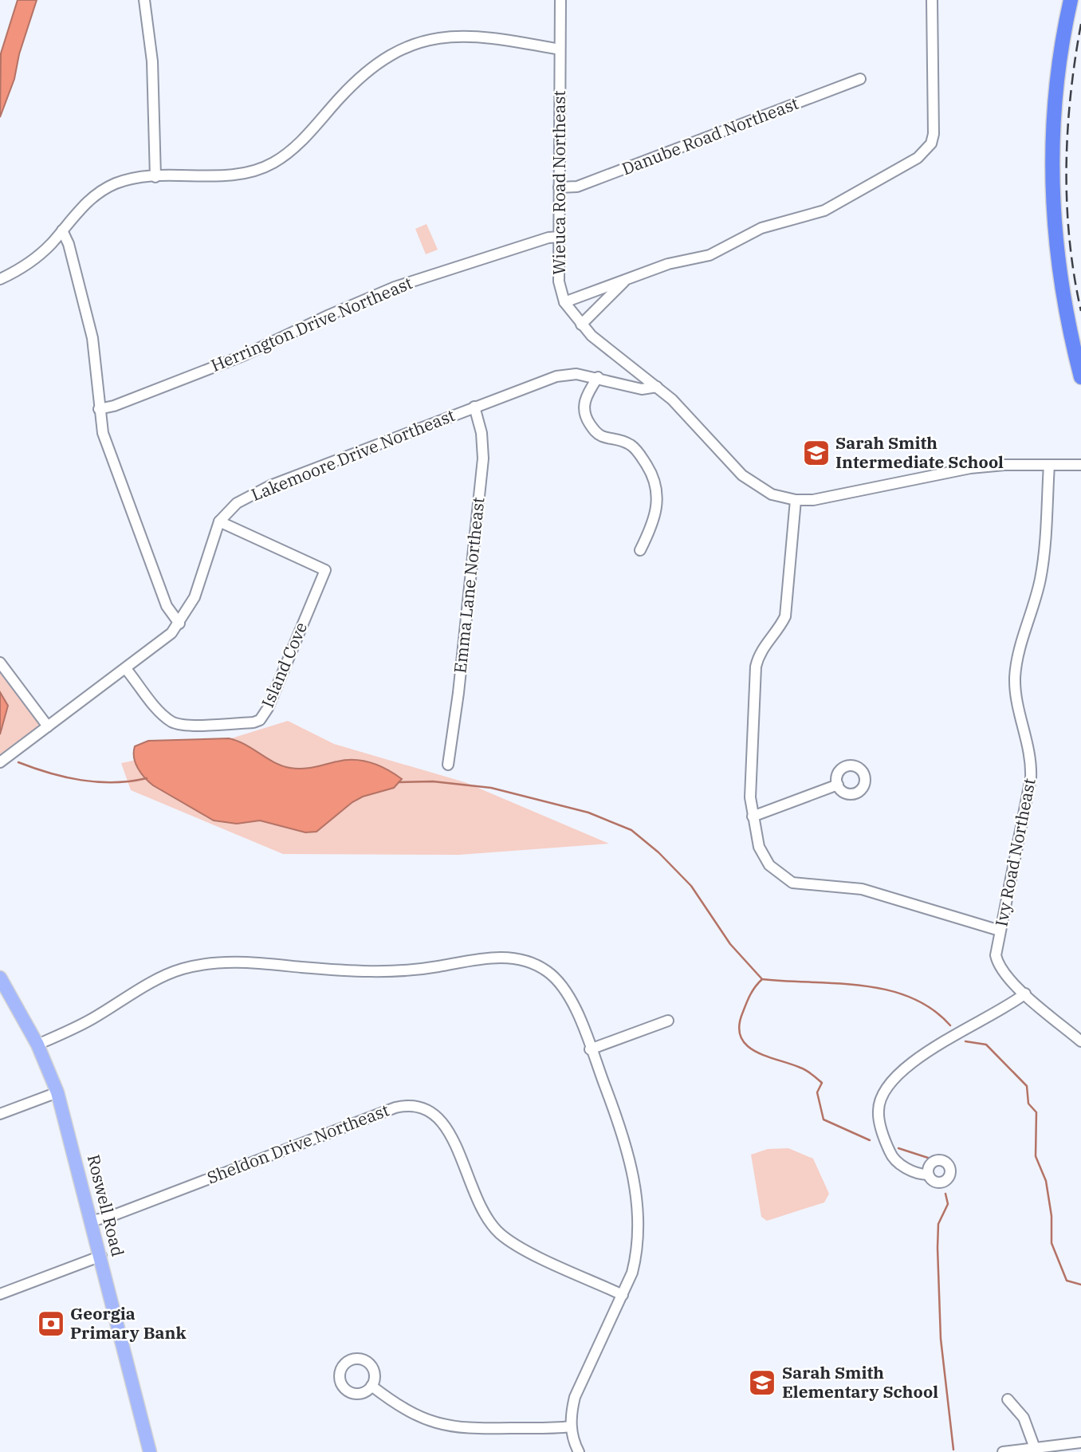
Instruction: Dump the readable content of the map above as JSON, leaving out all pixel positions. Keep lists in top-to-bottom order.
{
  "streets": {
    "main road": ["Roswell Road"],
    "street": [
      "Danube Road Northeast",
      "Wieuca Road Northeast",
      "Herrington Drive Northeast",
      "Lakemoore Drive Northeast",
      "Emma Lane Northeast",
      "Island Cove",
      "Ivy Road Northeast",
      "Sheldon Drive Northeast"
    ]
  },
  "crossings": [
    ["Danube Road Northeast", "Wieuca Road Northeast"],
    ["Wieuca Road Northeast", "Herrington Drive Northeast"],
    ["Wieuca Road Northeast", "Lakemoore Drive Northeast"],
    ["Wieuca Road Northeast", "Ivy Road Northeast"],
    ["Lakemoore Drive Northeast", "Emma Lane Northeast"],
    ["Lakemoore Drive Northeast", "Island Cove"],
    ["Sheldon Drive Northeast", "Roswell Road"]
  ],
  "places": {
    "school or university": ["Sarah Smith Intermediate School", "Sarah Smith Elementary School"],
    "bank": ["Georgia Primary Bank"]
  }
}
